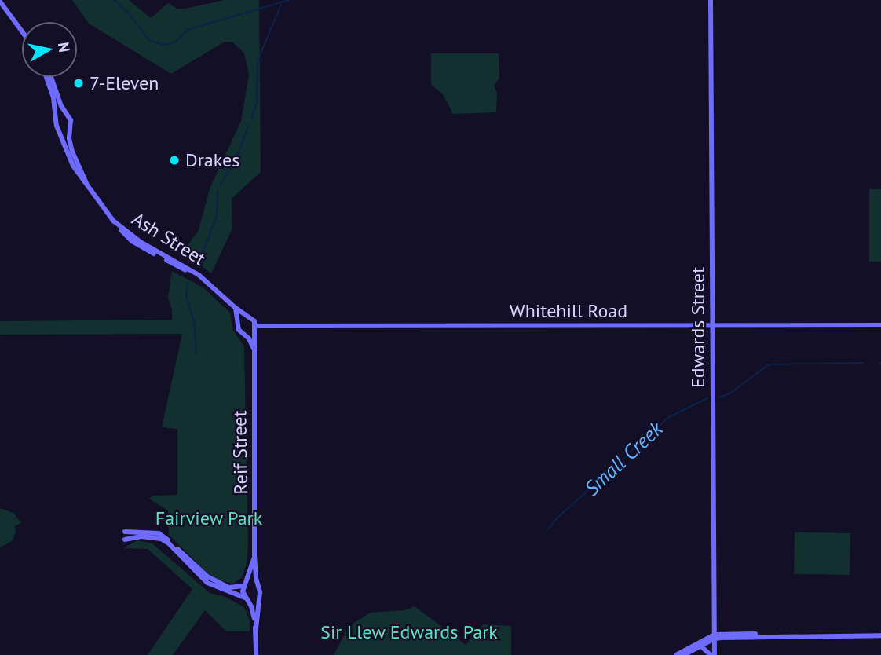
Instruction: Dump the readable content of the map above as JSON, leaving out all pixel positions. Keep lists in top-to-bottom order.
{
  "streets": {
    "main road": [
      "Ash Street",
      "Whitehill Road",
      "Edwards Street",
      "Reif Street"
    ]
  },
  "crossings": [
    ["Ash Street", "Whitehill Road"],
    ["Ash Street", "Reif Street"],
    ["Whitehill Road", "Edwards Street"],
    ["Whitehill Road", "Reif Street"]
  ],
  "water": ["Small Creek"],
  "parks": ["Fairview Park", "Sir Llew Edwards Park"],
  "places": ["7-Eleven", "Drakes"],
  "north": "right"
}
